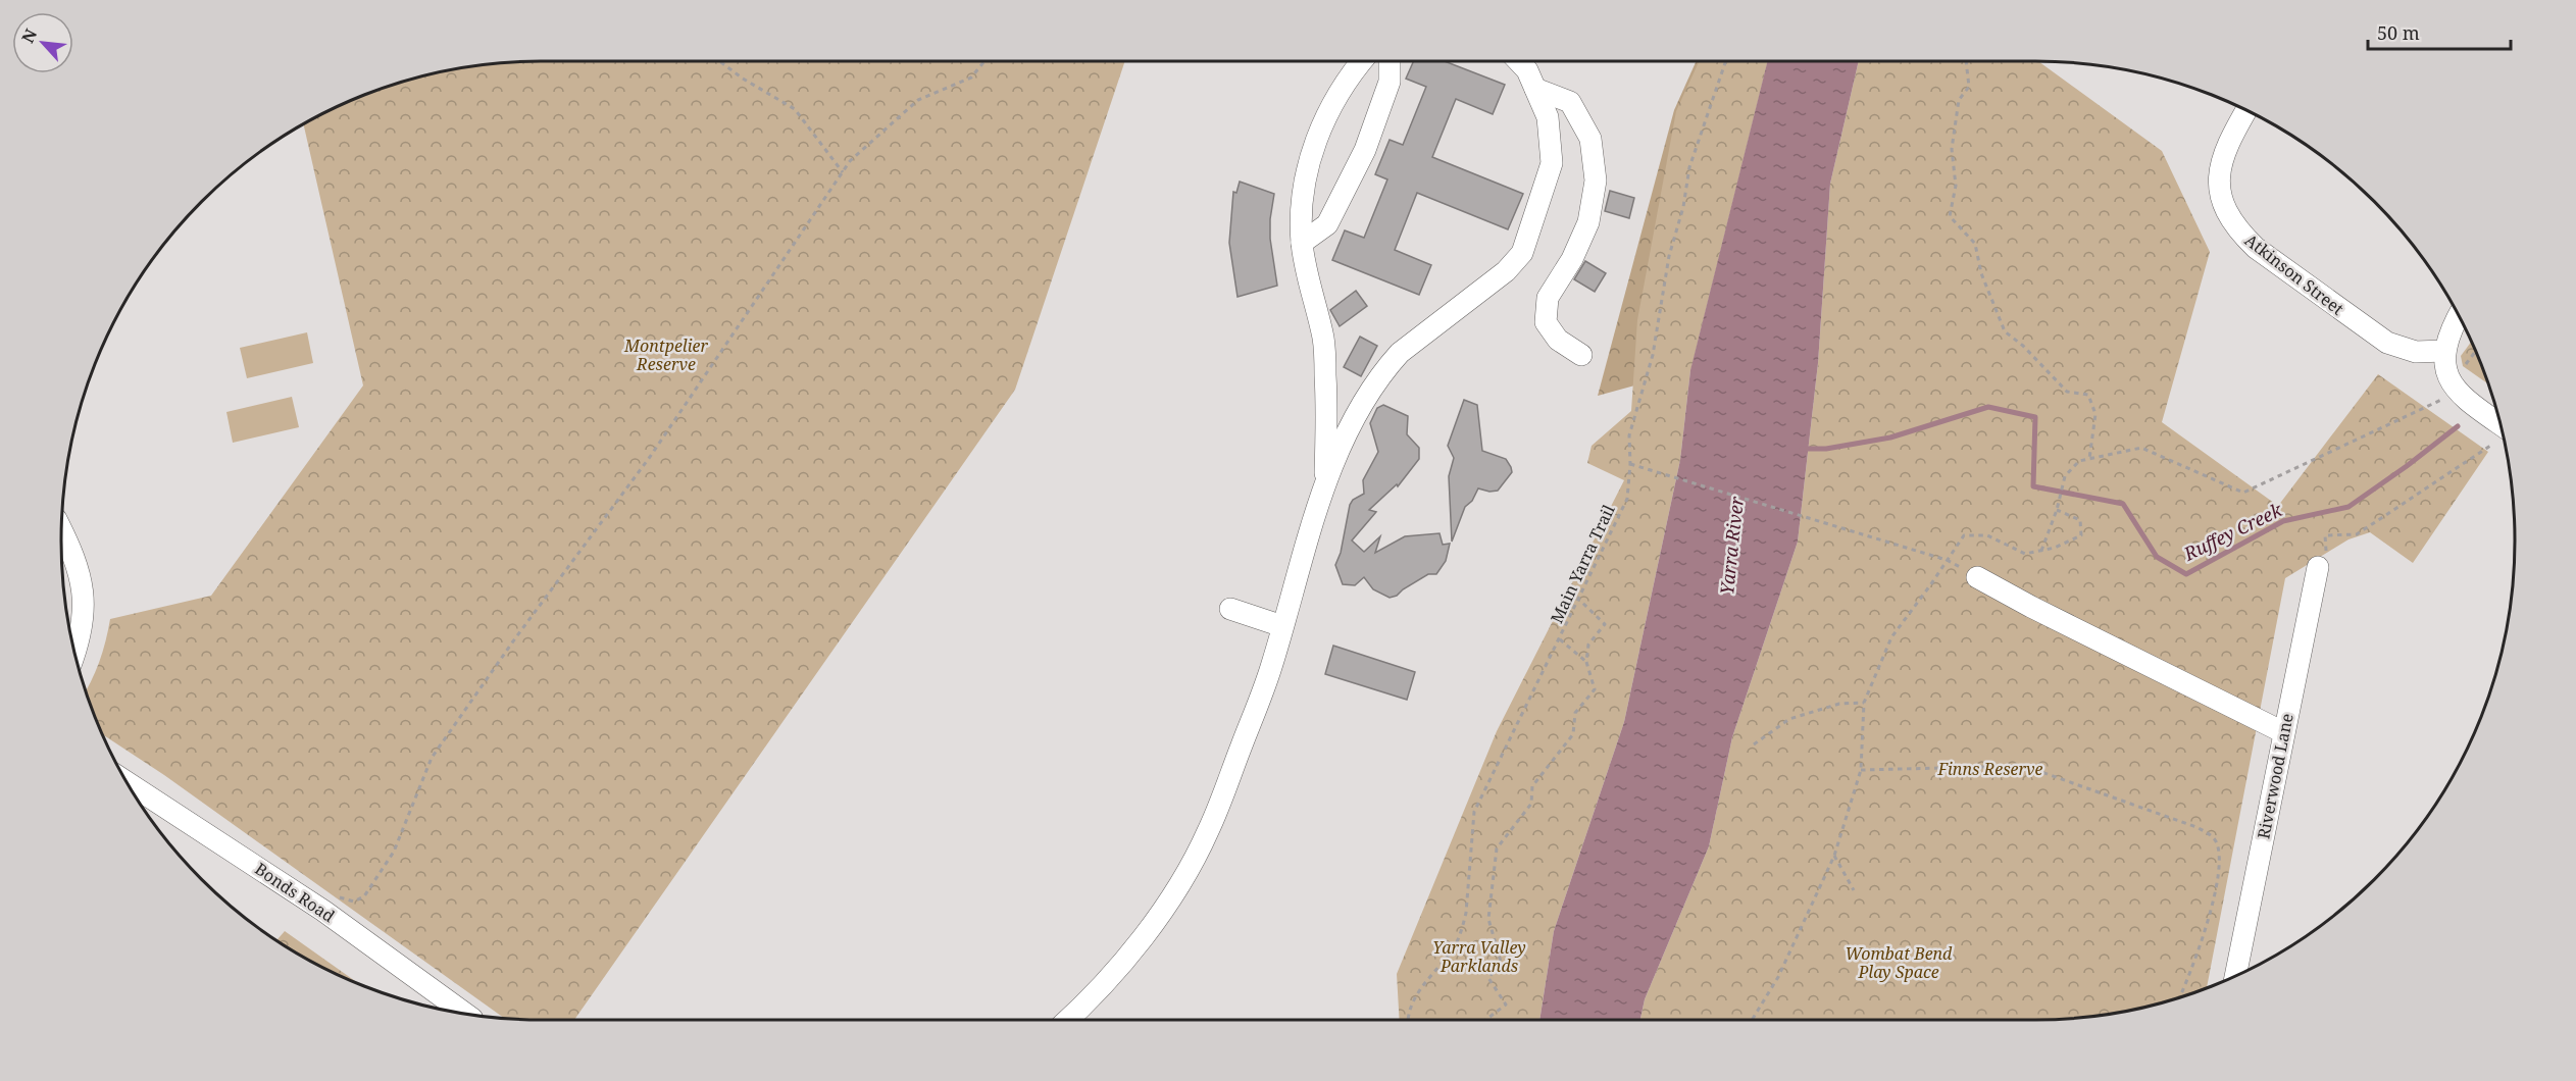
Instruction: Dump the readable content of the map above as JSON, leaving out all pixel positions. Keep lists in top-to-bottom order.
{
  "streets": {
    "street": ["Atkinson Street", "Riverwood Lane", "Bonds Road"],
    "path": ["Main Yarra Trail"]
  },
  "water": ["Ruffey Creek", "Yarra River"],
  "parks": [
    "Montpelier Reserve",
    "Finns Reserve",
    "Yarra Valley Parklands",
    "Wombat Bend Play Space"
  ],
  "scale_bar": "50 m",
  "north": "top left"
}
